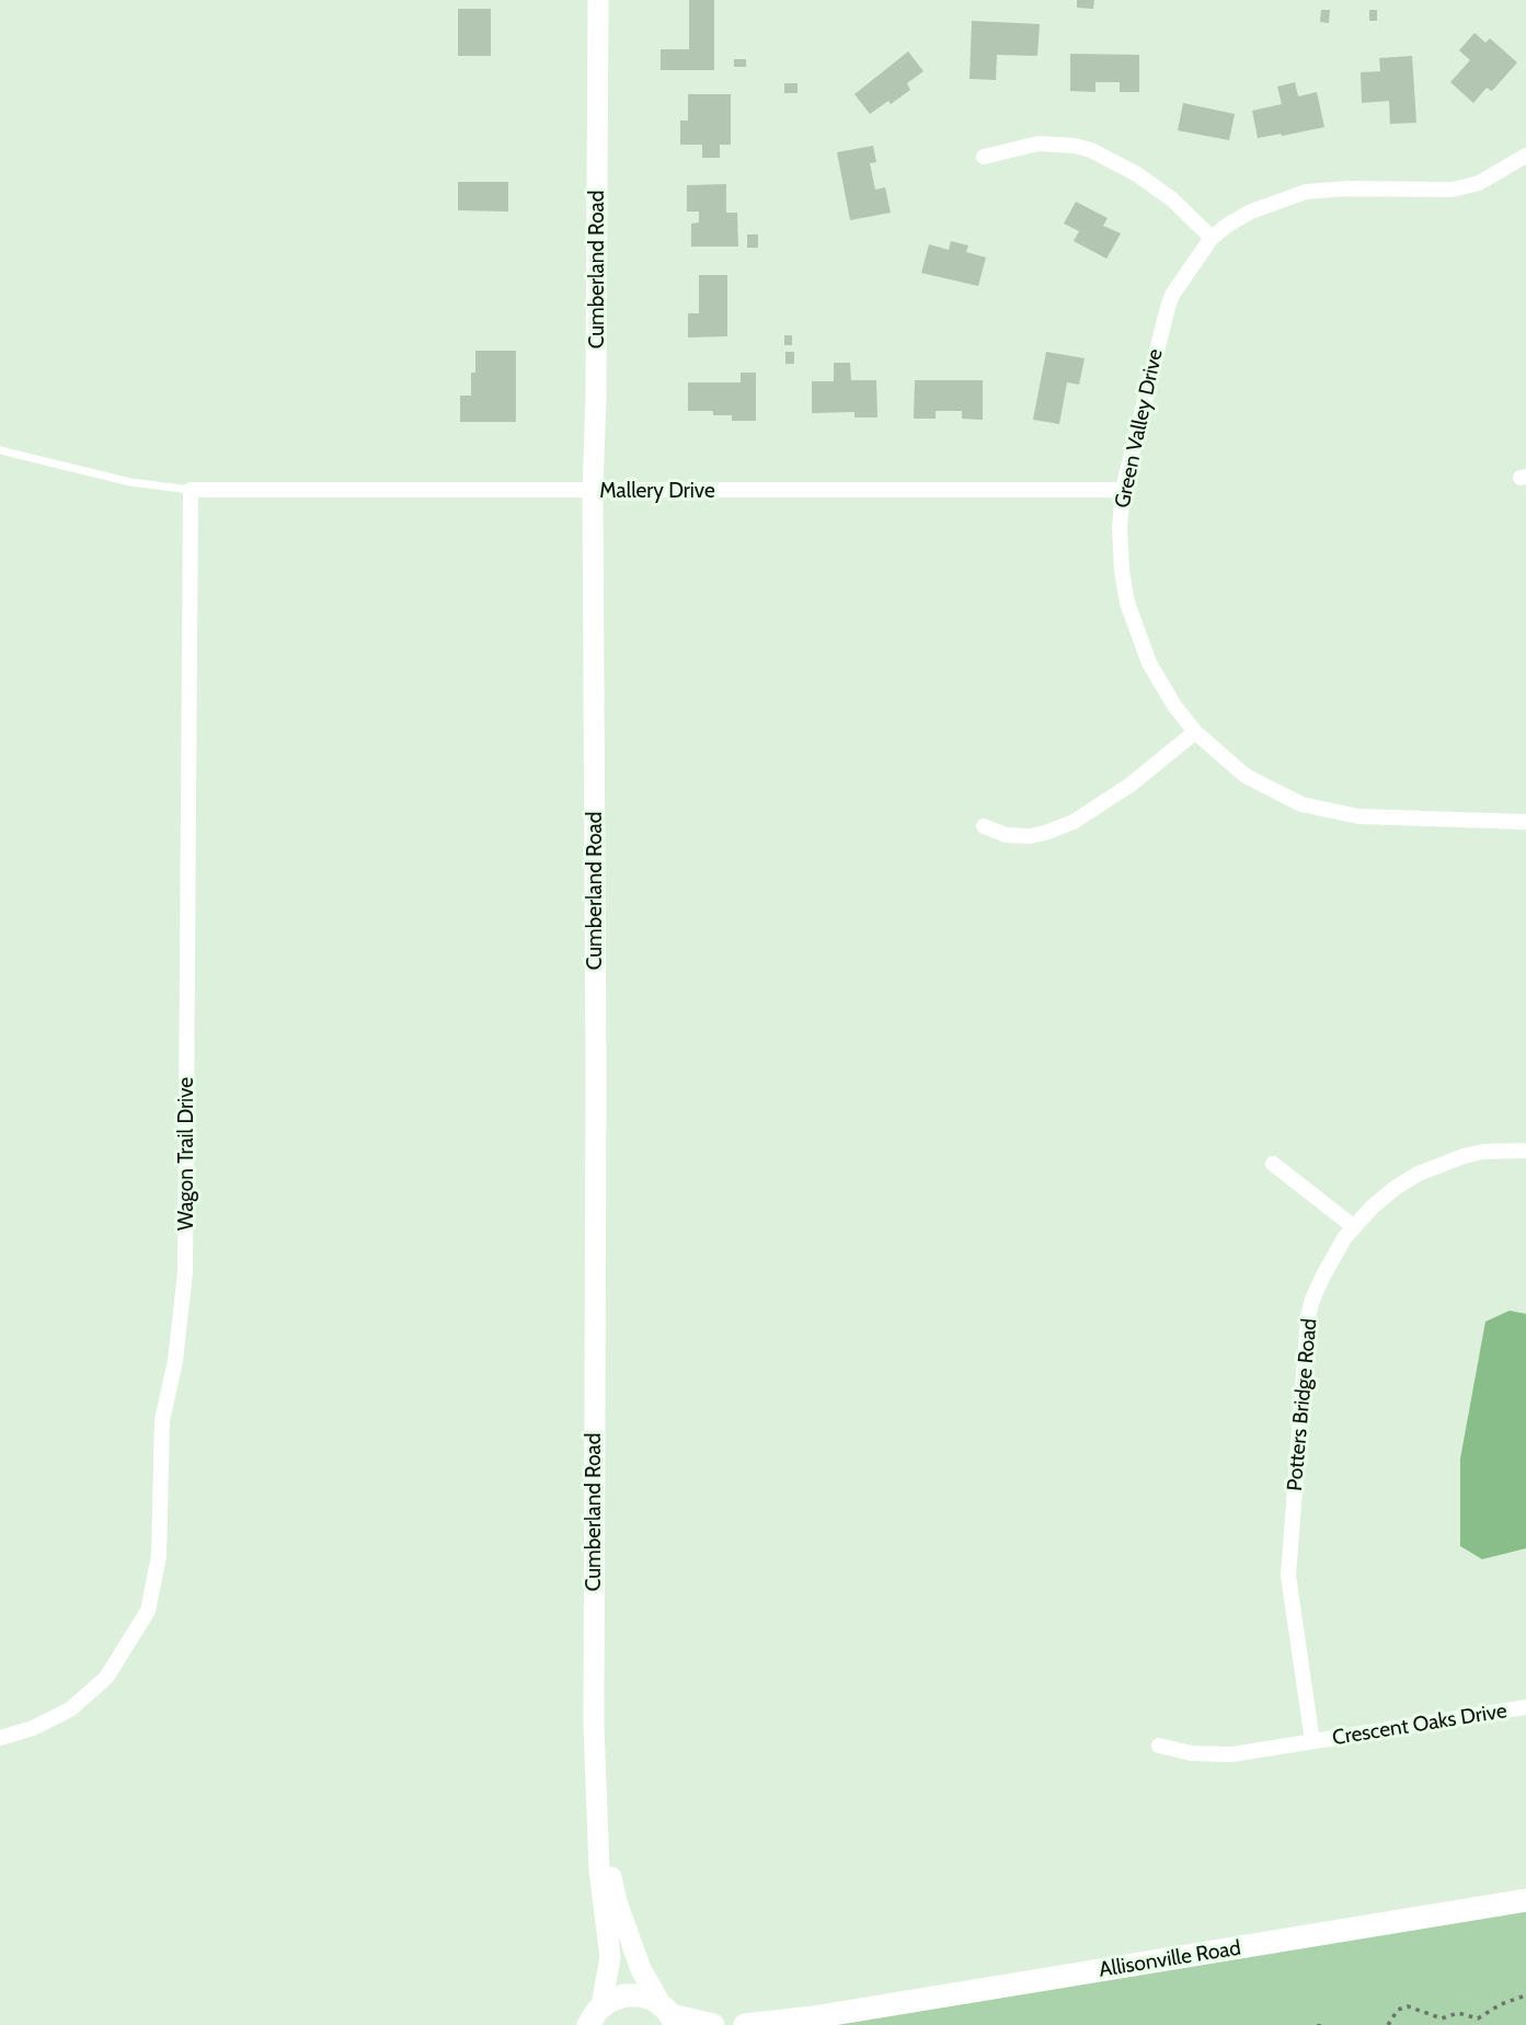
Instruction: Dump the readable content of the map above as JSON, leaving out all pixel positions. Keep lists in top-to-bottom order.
{
  "streets": {
    "main road": ["Allisonville Road"],
    "street": [
      "Cumberland Road",
      "Green Valley Drive",
      "Mallery Drive",
      "Wagon Trail Drive",
      "Potters Bridge Road",
      "Crescent Oaks Drive"
    ]
  },
  "crossings": [
    ["Cumberland Road", "Mallery Drive"],
    ["Green Valley Drive", "Mallery Drive"],
    ["Mallery Drive", "Wagon Trail Drive"],
    ["Potters Bridge Road", "Crescent Oaks Drive"]
  ]
}
